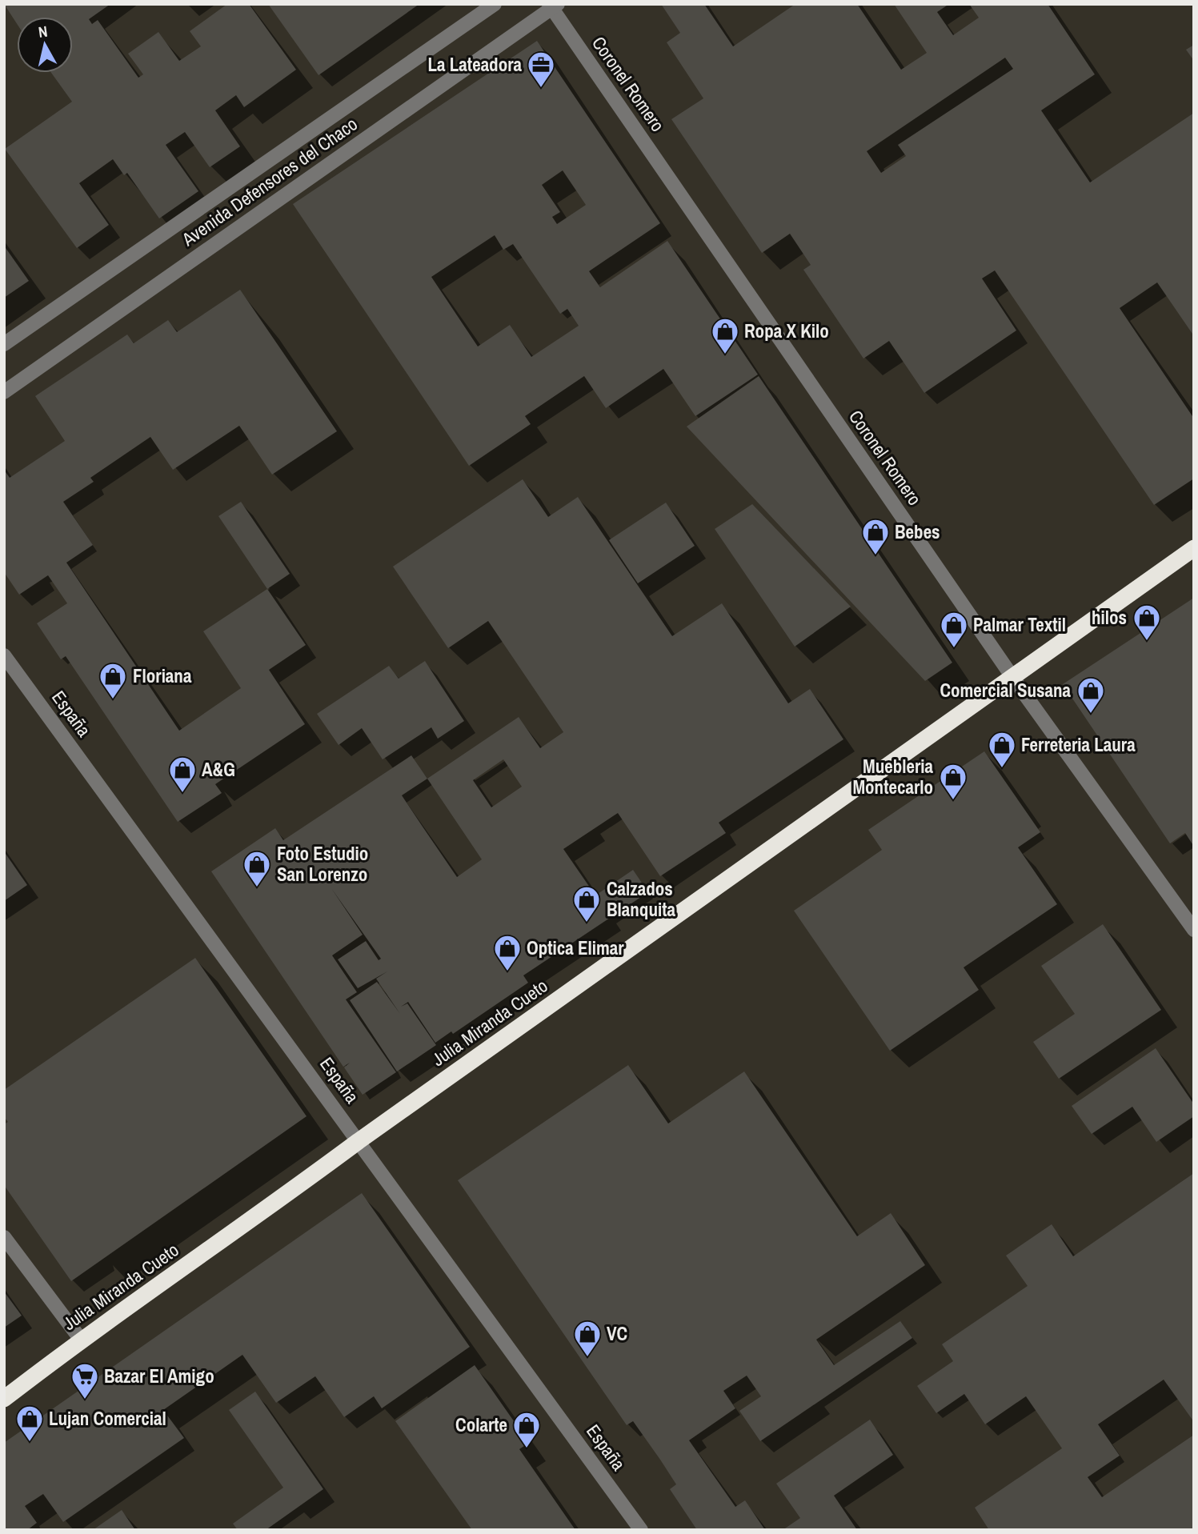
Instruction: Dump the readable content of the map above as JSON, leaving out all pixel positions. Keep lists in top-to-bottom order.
{
  "streets": {
    "highway": ["Julia Miranda Cueto"],
    "street": ["Coronel Romero", "Avenida Defensores del Chaco", "España"]
  },
  "crossings": [
    ["Coronel Romero", "Avenida Defensores del Chaco"],
    ["Coronel Romero", "Julia Miranda Cueto"],
    ["España", "Julia Miranda Cueto"]
  ],
  "places": {
    "office": ["La Lateadora"],
    "shop": [
      "Ropa X Kilo",
      "Bebes",
      "hilos",
      "Palmar Textil",
      "Floriana",
      "Comercial Susana",
      "Ferreteria Laura",
      "A&G",
      "Muebleria Montecarlo",
      "Foto Estudio San Lorenzo",
      "Calzados Blanquita",
      "Optica Elimar",
      "VC",
      "Lujan Comercial",
      "Colarte"
    ],
    "supermarket": ["Bazar El Amigo"]
  },
  "north": "top"
}
